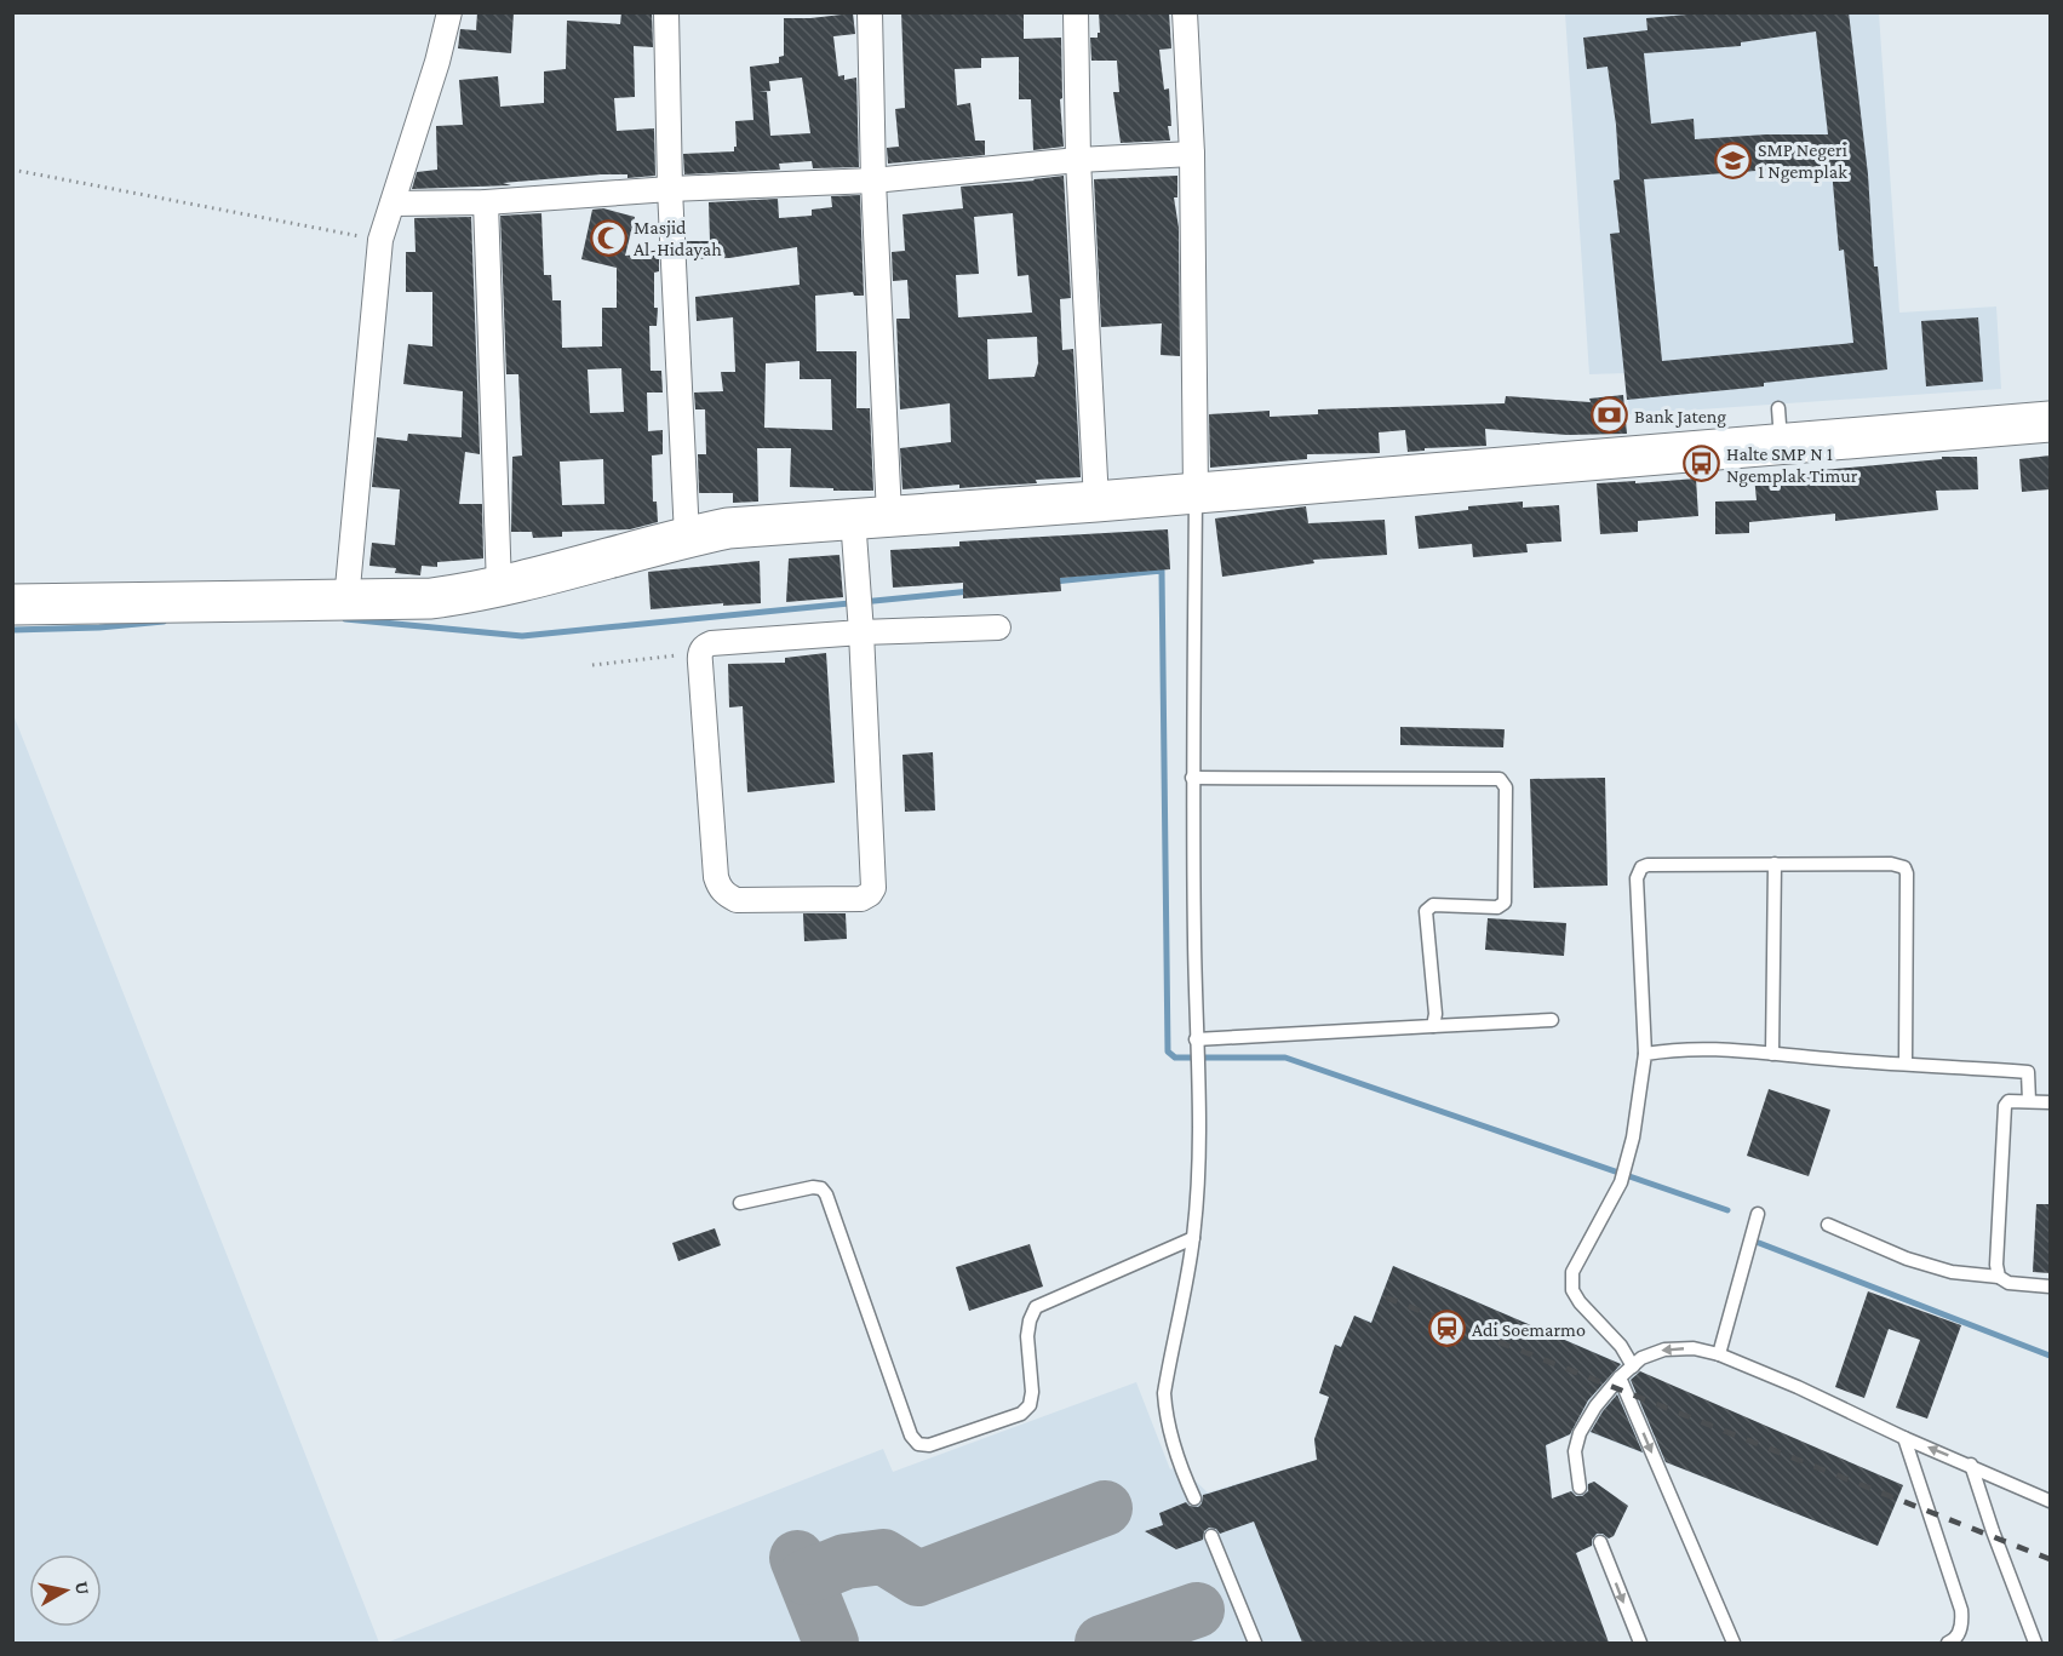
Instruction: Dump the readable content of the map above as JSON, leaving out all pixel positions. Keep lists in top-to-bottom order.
{
  "places": {
    "school or university": ["SMP Negeri 1 Ngemplak"],
    "mosque": ["Masjid Al-Hidayah"],
    "bank": ["Bank Jateng"],
    "bus stop": ["Halte SMP N 1 Ngemplak Timur"],
    "station": ["Adi Soemarmo"]
  },
  "north": "right"
}
